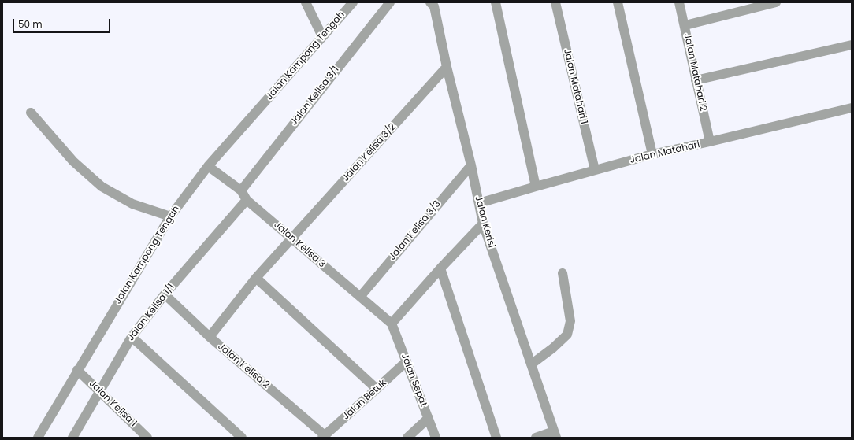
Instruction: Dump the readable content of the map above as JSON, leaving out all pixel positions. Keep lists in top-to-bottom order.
{
  "streets": {
    "street": [
      "Jalan Kampong Tengah",
      "Jalan Matahari 2",
      "Jalan Matahari 1",
      "Jalan Kelisa 3/1",
      "Jalan Kelisa 3/2",
      "Jalan Matahari",
      "Jalan Kerisi",
      "Jalan Kelisa 3/3",
      "Jalan Kelisa 3",
      "Jalan Kelisa 1/1",
      "Jalan Kelisa 2",
      "Jalan Sepat",
      "Jalan Betuk",
      "Jalan Kelisa 1"
    ]
  },
  "crossings": [
    ["Jalan Kampong Tengah", "Jalan Kelisa 3"],
    ["Jalan Kampong Tengah", "Jalan Kelisa 1"],
    ["Jalan Matahari 2", "Jalan Matahari"],
    ["Jalan Matahari 1", "Jalan Matahari"],
    ["Jalan Kelisa 3/1", "Jalan Kelisa 3"],
    ["Jalan Kelisa 3/2", "Jalan Kerisi"],
    ["Jalan Kelisa 3/2", "Jalan Kelisa 3"],
    ["Jalan Kelisa 3/2", "Jalan Kelisa 2"],
    ["Jalan Matahari", "Jalan Kerisi"],
    ["Jalan Kerisi", "Jalan Kelisa 3/3"],
    ["Jalan Kelisa 3/3", "Jalan Kelisa 3"],
    ["Jalan Kelisa 3", "Jalan Kelisa 1/1"],
    ["Jalan Kelisa 3", "Jalan Sepat"],
    ["Jalan Kelisa 1/1", "Jalan Kelisa 2"],
    ["Jalan Kelisa 1/1", "Jalan Kelisa 1"],
    ["Jalan Kelisa 2", "Jalan Betuk"],
    ["Jalan Sepat", "Jalan Betuk"]
  ],
  "scale_bar": "50 m"
}
